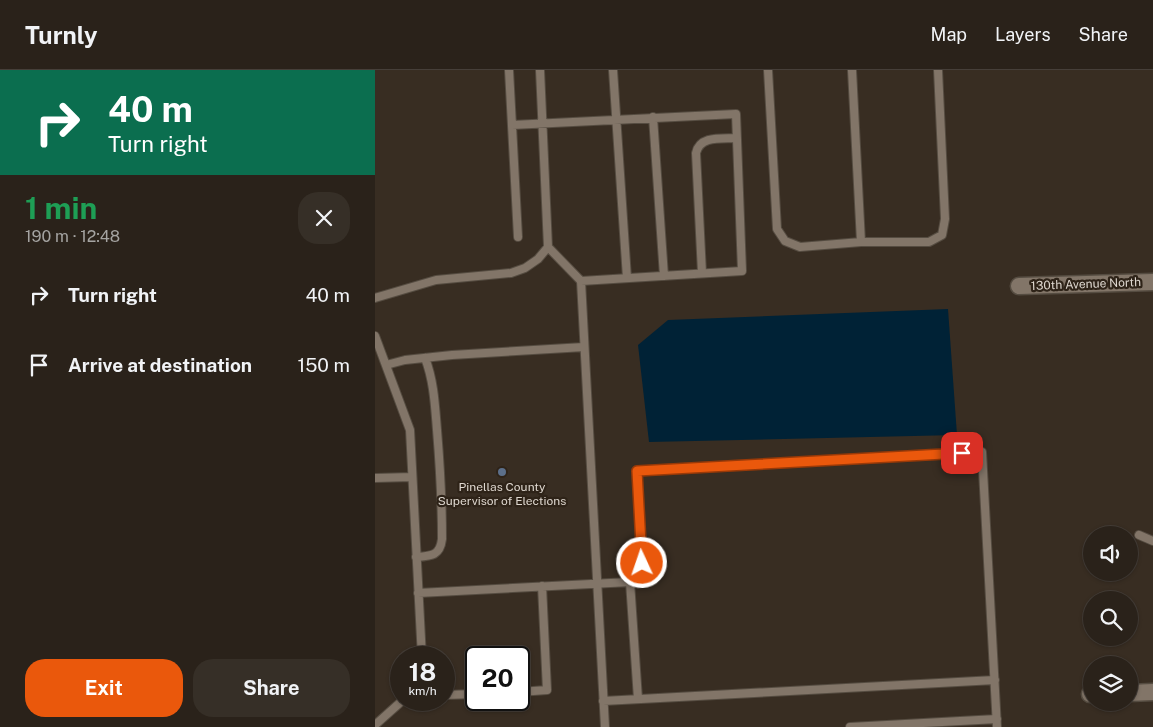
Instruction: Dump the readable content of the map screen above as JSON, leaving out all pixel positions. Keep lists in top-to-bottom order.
{
  "streets": {
    "street": ["130th Avenue North"]
  },
  "places": ["Pinellas County Supervisor of Elections"],
  "page": {
    "header": "Turnly",
    "nav": ["Map", "Layers", "Share"],
    "turn": ["40 m", "Turn right"],
    "heading": ["1 min", "190 m · 12:48"],
    "list": [
      {
        "name": "Turn right",
        "value": "40 m"
      },
      {
        "name": "Arrive at destination",
        "value": "150 m"
      }
    ],
    "speed": "18 km/h",
    "limit": "20",
    "buttons": ["Exit", "Share"]
  }
}
